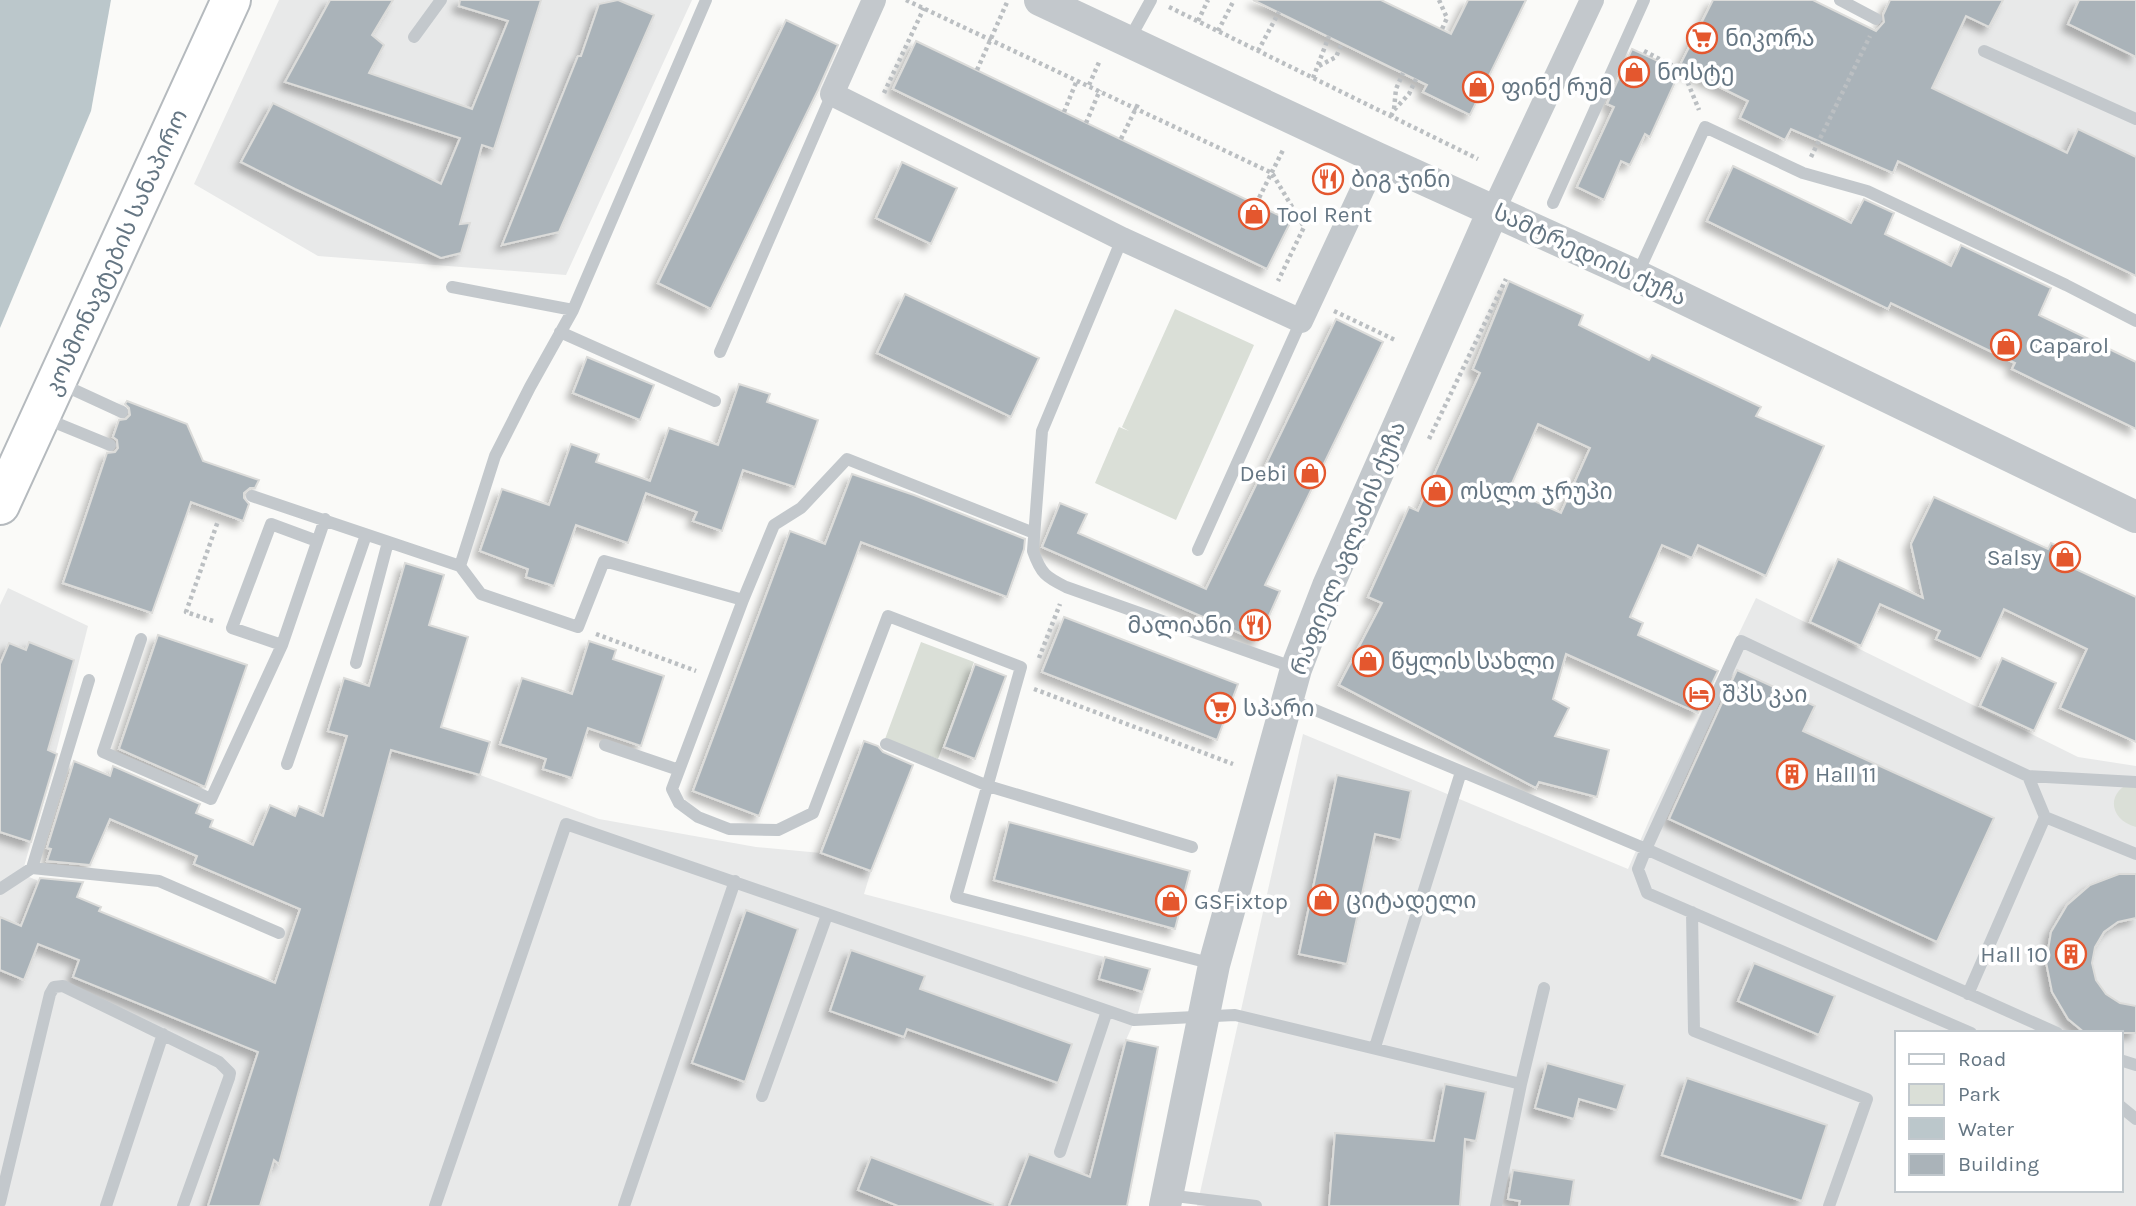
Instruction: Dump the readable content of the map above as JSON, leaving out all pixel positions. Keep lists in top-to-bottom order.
{
  "streets": {
    "main road": ["კოსმონავტების სანაპირო"],
    "street": ["სამტრედიის ქუჩა", "რაფიელ აგლაძის ქუჩა"]
  },
  "crossings": [
    ["სამტრედიის ქუჩა", "რაფიელ აგლაძის ქუჩა"]
  ],
  "places": {
    "supermarket": ["ნიკორა", "სპარი"],
    "shop": [
      "ნოსტე",
      "ფინქ რუმ",
      "Tool Rent",
      "Caparol",
      "Debi",
      "ოსლო ჯრუპი",
      "Salsy",
      "წყლის სახლი",
      "ციტადელი",
      "GSFixtop"
    ],
    "restaurant": ["ბიგ ჯინი", "მალიანი"],
    "hotel": ["შპს კაი"],
    "building": ["Hall 11", "Hall 10"]
  },
  "legend": [
    "Road",
    "Park",
    "Water",
    "Building"
  ]
}
